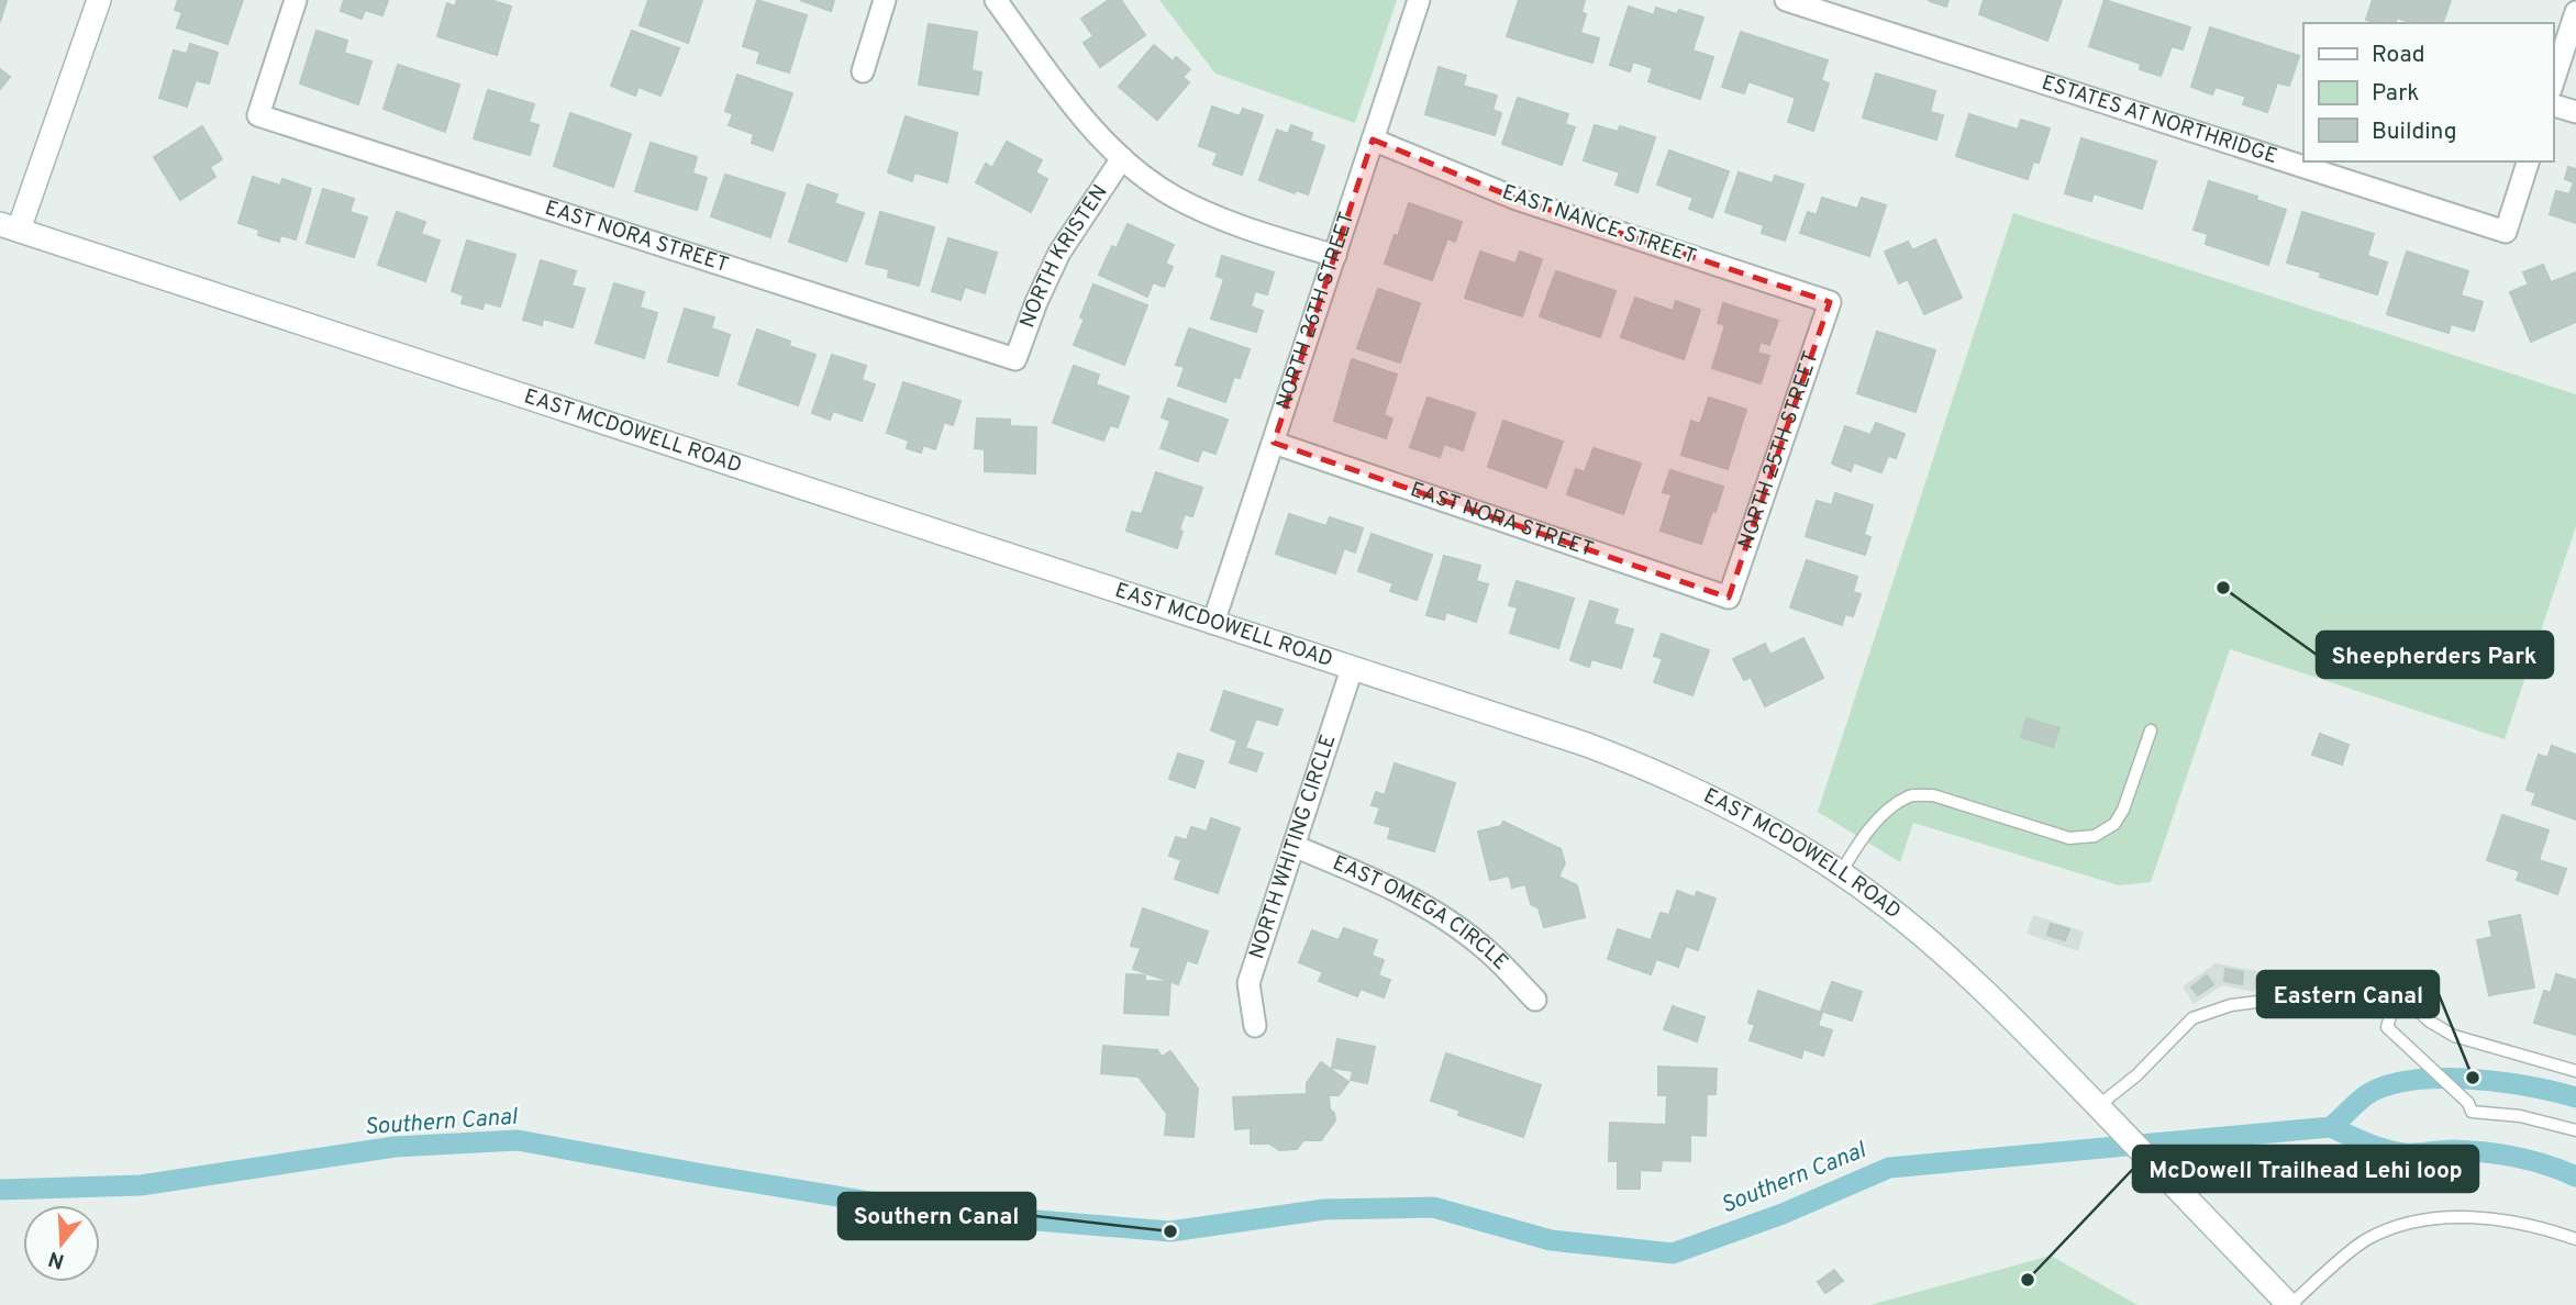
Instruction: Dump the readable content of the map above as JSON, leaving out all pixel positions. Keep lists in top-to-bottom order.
{
  "streets": {
    "main road": ["EAST MCDOWELL ROAD"],
    "street": [
      "ESTATES AT NORTHRIDGE",
      "EAST NANCE STREET",
      "EAST NORA STREET",
      "NORTH KRISTEN",
      "NORTH 26TH STREET",
      "NORTH 25TH STREET",
      "NORTH WHITING CIRCLE",
      "EAST OMEGA CIRCLE"
    ]
  },
  "crossings": [
    ["EAST NANCE STREET", "NORTH 26TH STREET"],
    ["EAST NANCE STREET", "NORTH 25TH STREET"],
    ["EAST NORA STREET", "NORTH KRISTEN"],
    ["EAST NORA STREET", "NORTH 26TH STREET"],
    ["EAST NORA STREET", "NORTH 25TH STREET"],
    ["NORTH 26TH STREET", "EAST MCDOWELL ROAD"],
    ["EAST MCDOWELL ROAD", "NORTH WHITING CIRCLE"],
    ["NORTH WHITING CIRCLE", "EAST OMEGA CIRCLE"]
  ],
  "water": ["Southern Canal"],
  "places": [
    "Sheepherders Park",
    "Eastern Canal",
    "Southern Canal",
    "McDowell Trailhead Lehi loop"
  ],
  "legend": ["Road", "Park", "Building"],
  "north": "bottom"
}
